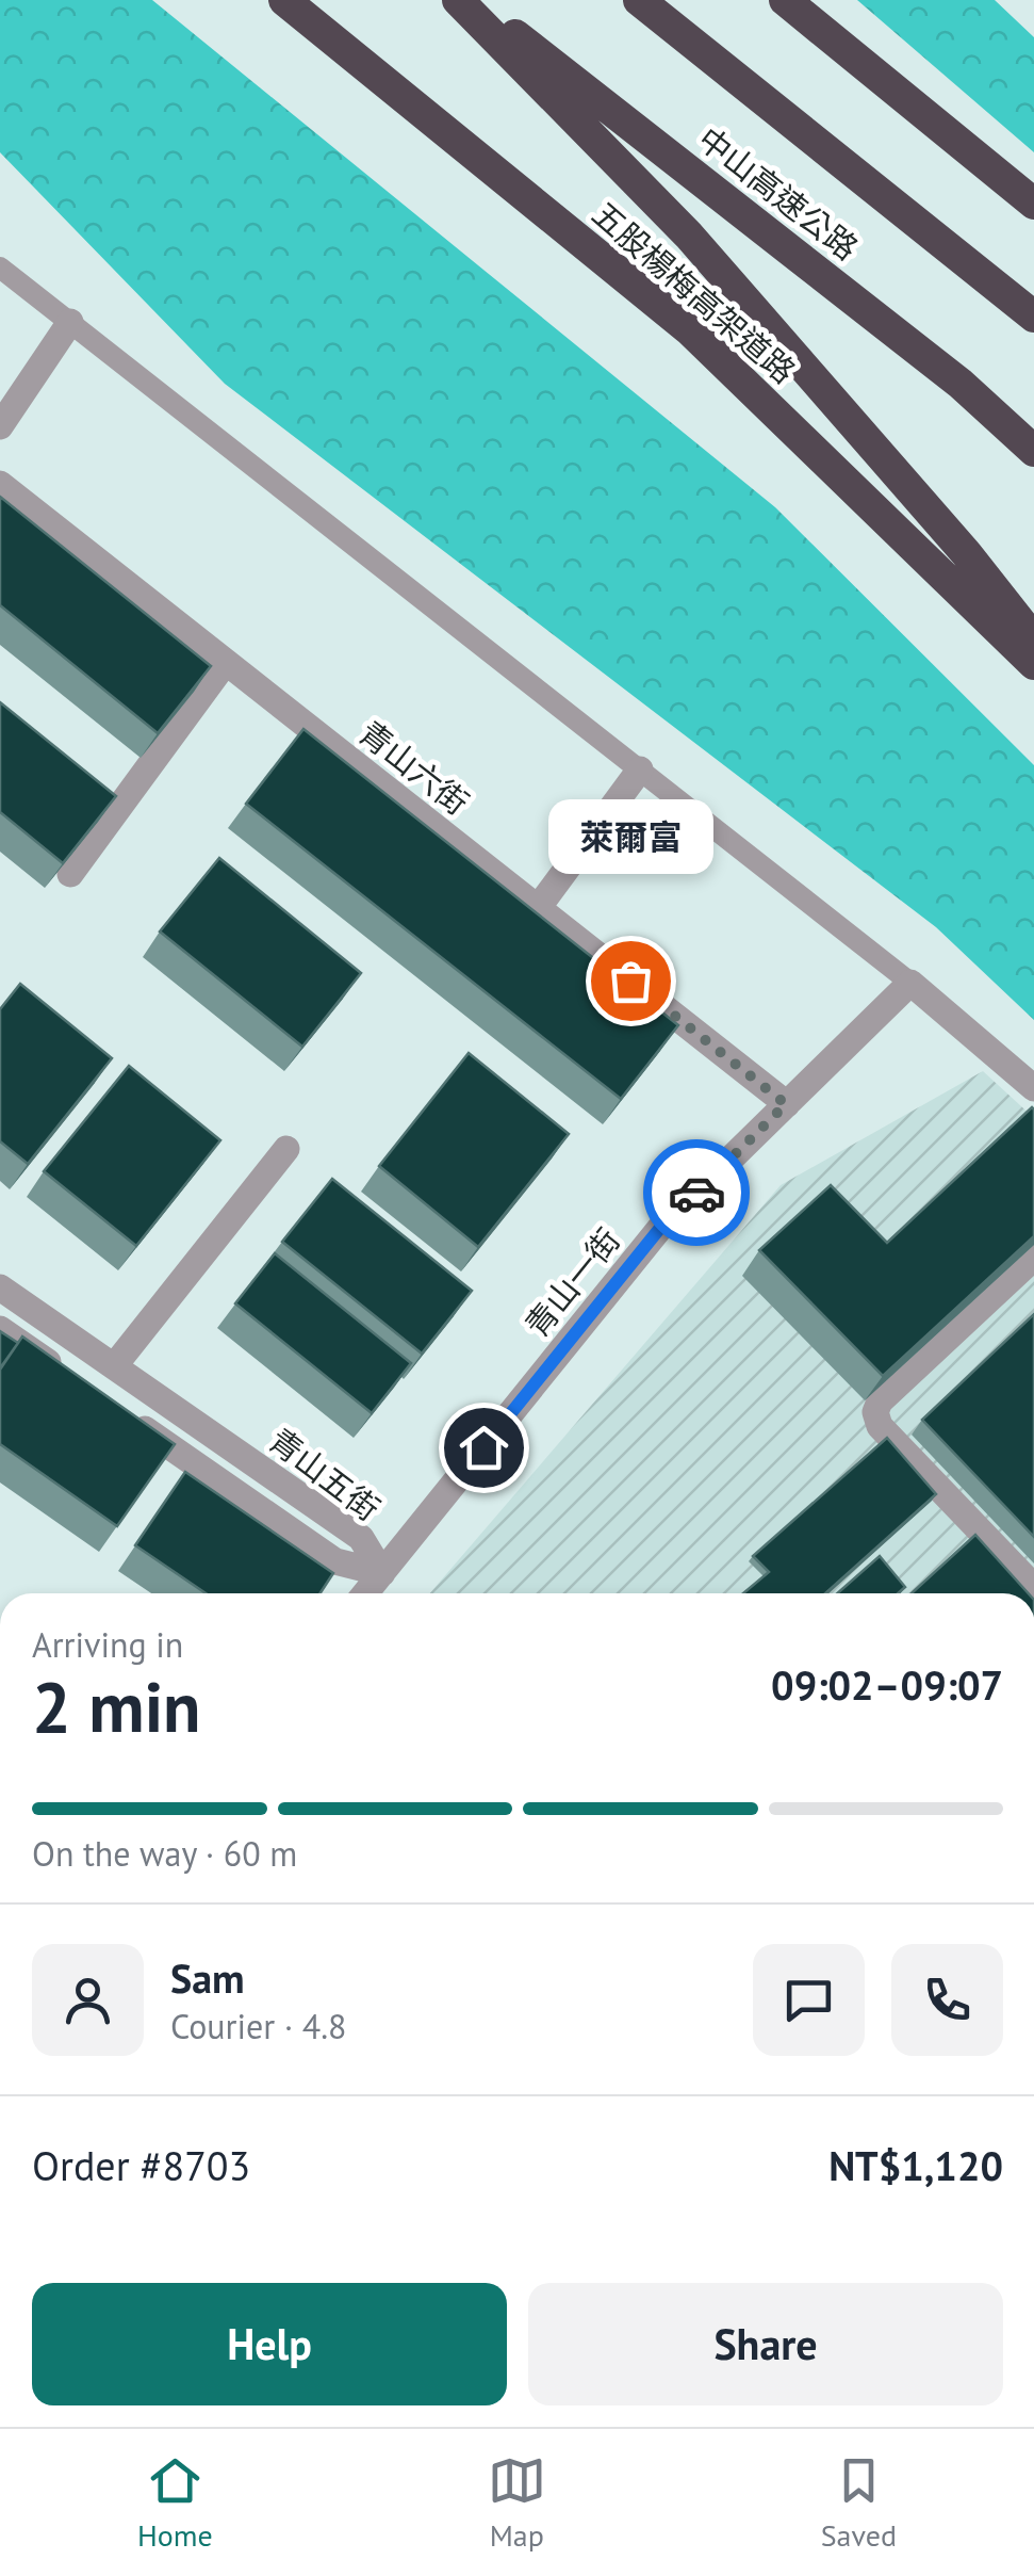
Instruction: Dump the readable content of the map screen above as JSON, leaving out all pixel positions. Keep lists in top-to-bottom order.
{
  "streets": {
    "highway": ["中山高速公路", "五股楊梅高架道路"],
    "street": ["青山六街", "青山一街", "青山五街"]
  },
  "crossings": [
    ["青山六街", "青山一街"],
    ["青山一街", "青山五街"]
  ],
  "places": ["萊爾富"],
  "page": {
    "bubble": "萊爾富",
    "heading": ["2 min", "Arriving in", "09:02–09:07"],
    "panel": [
      "Sam",
      "Courier · 4.8",
      "Order #8703",
      "NT$1,120"
    ],
    "bar": "On the way · 60 m",
    "buttons": ["Help", "Share"],
    "tabs": ["Home", "Map", "Saved"]
  }
}
